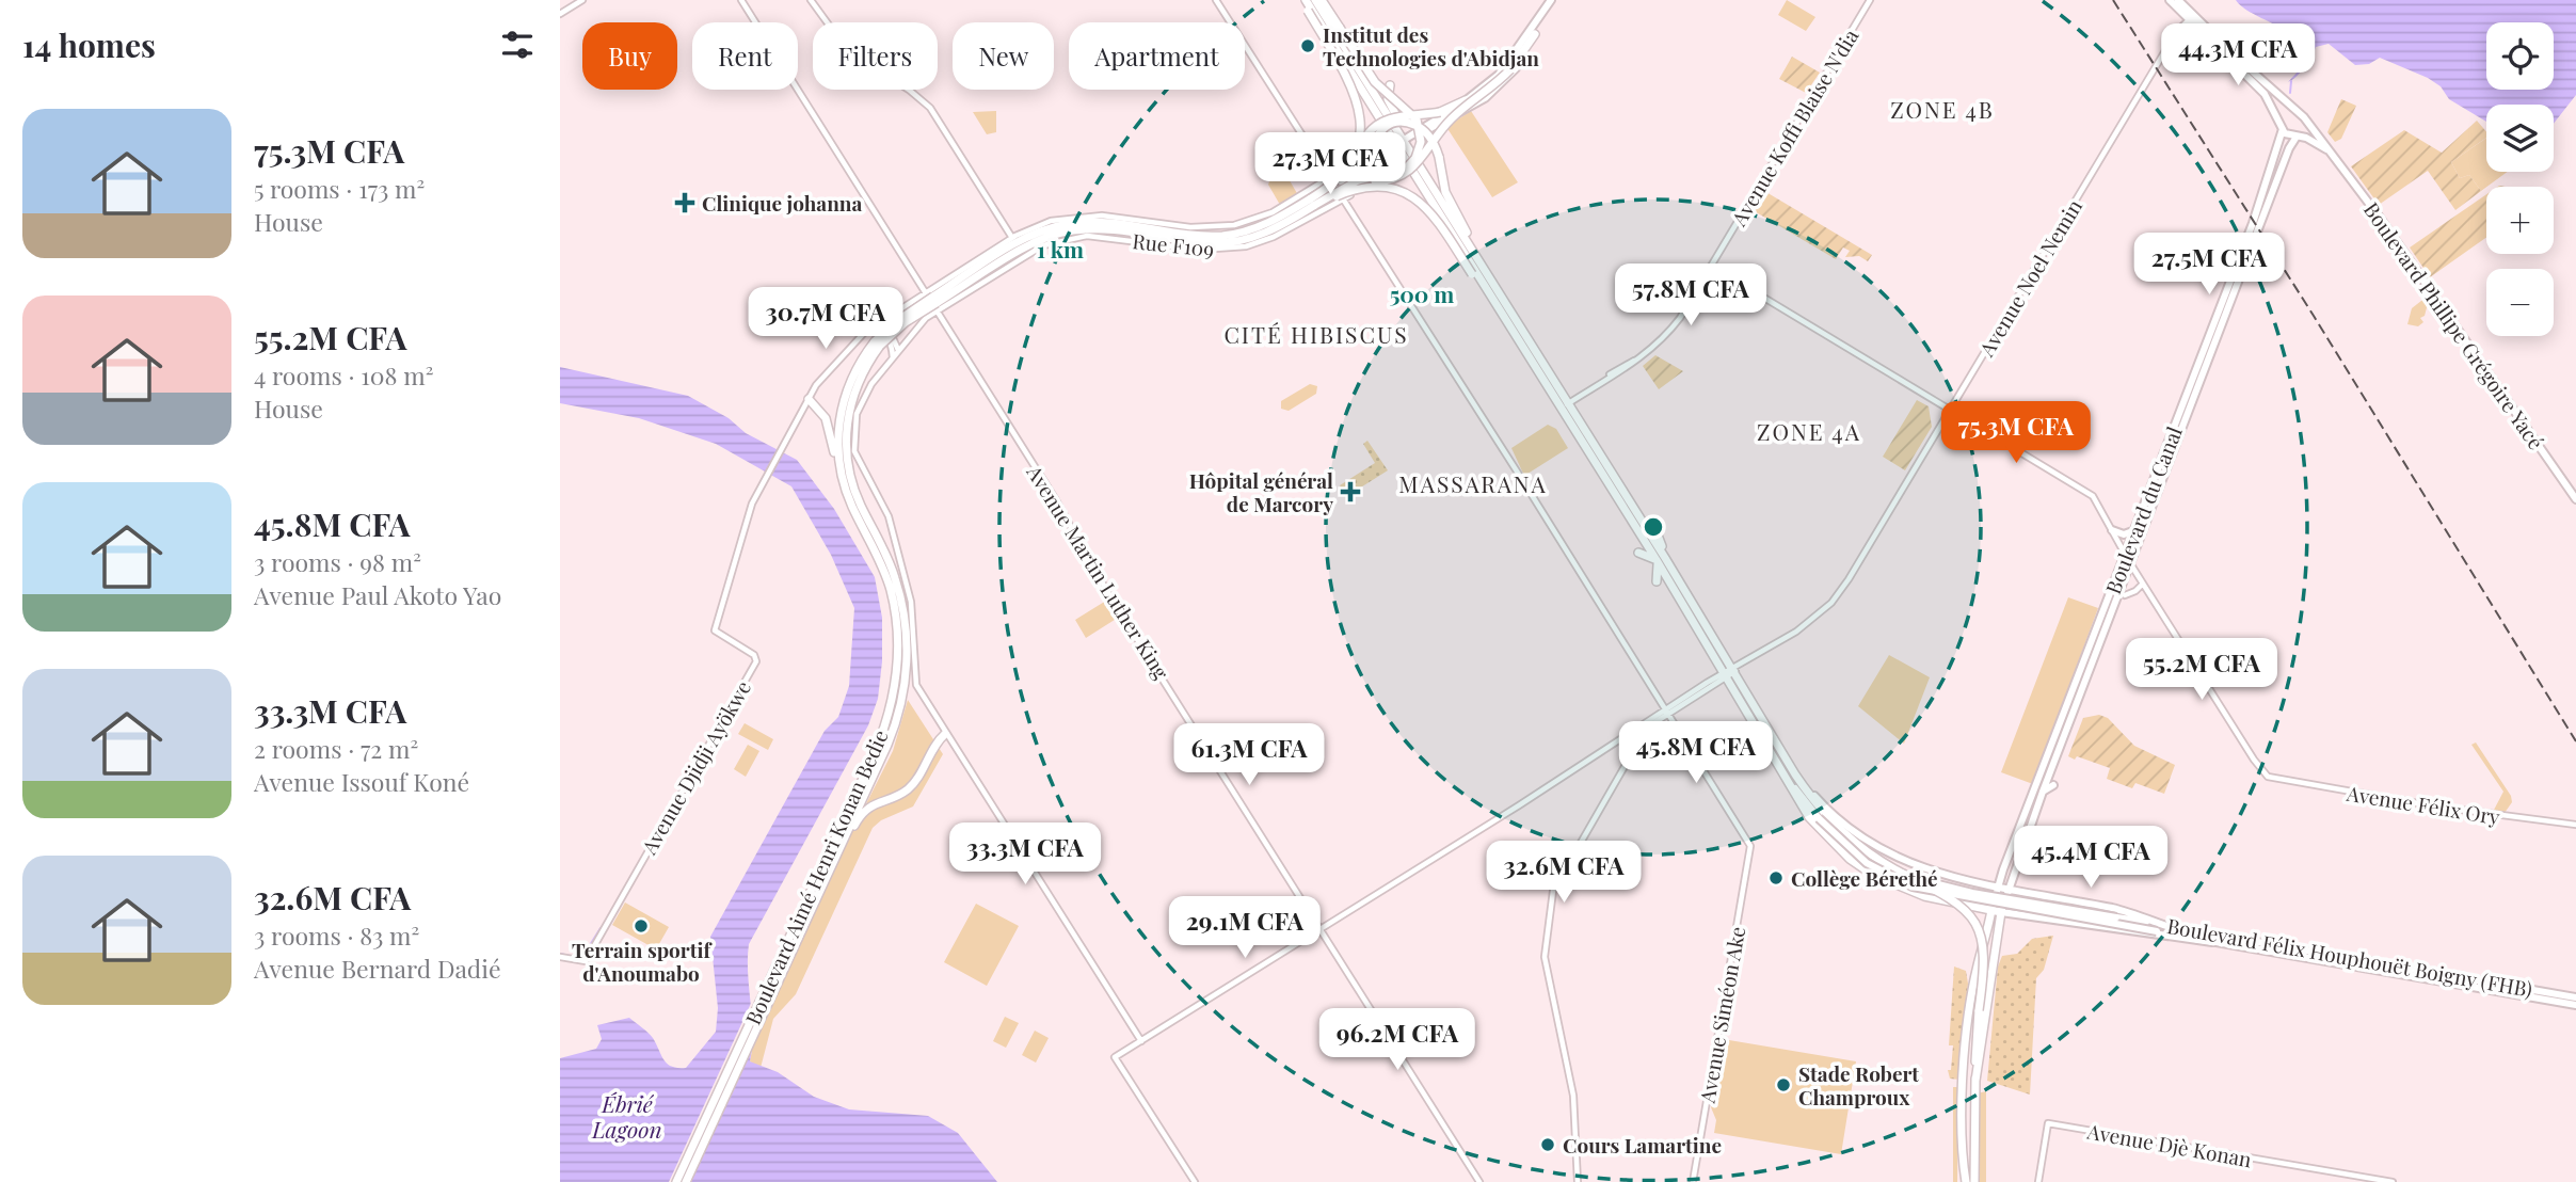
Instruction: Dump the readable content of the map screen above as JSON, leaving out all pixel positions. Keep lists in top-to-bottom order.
{
  "streets": {
    "highway": ["Boulevard Aimé Henri Konan Bedie", "Boulevard Félix Houphouët Boigny (FHB)"],
    "main road": ["Boulevard Phillipe Grégoire Yacé", "Boulevard du Canal"],
    "street": [
      "Avenue Koffi Blaise N'dia",
      "Rue F109",
      "Avenue Noel Nemin",
      "Avenue Martin Luther King",
      "Avenue Djidji Ayökwe",
      "Avenue Félix Ory",
      "Avenue Siméon Ake",
      "Avenue Djè Konan"
    ]
  },
  "crossings": [
    ["Avenue Koffi Blaise N'dia", "Boulevard Félix Houphouët Boigny (FHB)"],
    ["Rue F109", "Avenue Martin Luther King"],
    ["Rue F109", "Avenue Djidji Ayökwe"],
    ["Rue F109", "Boulevard Aimé Henri Konan Bedie"],
    ["Avenue Noel Nemin", "Boulevard Félix Houphouët Boigny (FHB)"],
    ["Avenue Noel Nemin", "Avenue Siméon Ake"],
    ["Boulevard Phillipe Grégoire Yacé", "Boulevard du Canal"],
    ["Boulevard du Canal", "Boulevard Félix Houphouët Boigny (FHB)"],
    ["Avenue Martin Luther King", "Avenue Djidji Ayökwe"],
    ["Avenue Martin Luther King", "Boulevard Aimé Henri Konan Bedie"],
    ["Avenue Djidji Ayökwe", "Boulevard Félix Houphouët Boigny (FHB)"]
  ],
  "districts": [
    "ZONE 4B",
    "CITÉ HIBISCUS",
    "ZONE 4A",
    "MASSARANA"
  ],
  "water": ["Ébrié Lagoon"],
  "places": {
    "other": [
      "Institut des Technologies d'Abidjan",
      "Collège Bérethé",
      "Terrain sportif d'Anoumabo",
      "Stade Robert Champroux",
      "Cours Lamartine"
    ],
    "health": ["Clinique johanna", "Hôpital général de Marcory"]
  },
  "page": {
    "heading": "14 homes",
    "map_buttons": ["+", "−"],
    "chip": [
      "Buy",
      "Rent",
      "Filters",
      "New",
      "Apartment"
    ],
    "price": [
      "44.3M CFA",
      "27.3M CFA",
      "27.5M CFA",
      "57.8M CFA",
      "30.7M CFA",
      "75.3M CFA",
      "55.2M CFA",
      "45.8M CFA",
      "61.3M CFA",
      "33.3M CFA",
      "45.4M CFA",
      "32.6M CFA",
      "29.1M CFA",
      "96.2M CFA"
    ],
    "list": [
      {
        "name": "75.3M CFA",
        "note": "5 rooms · 173 m² · House"
      },
      {
        "name": "55.2M CFA",
        "note": "4 rooms · 108 m² · House"
      },
      {
        "name": "45.8M CFA",
        "note": "3 rooms · 98 m² · Avenue Paul Akoto Yao"
      },
      {
        "name": "33.3M CFA",
        "note": "2 rooms · 72 m² · Avenue Issouf Koné"
      },
      {
        "name": "32.6M CFA",
        "note": "3 rooms · 83 m² · Avenue Bernard Dadié"
      }
    ]
  },
  "rings": ["1 km", "500 m"]
}
